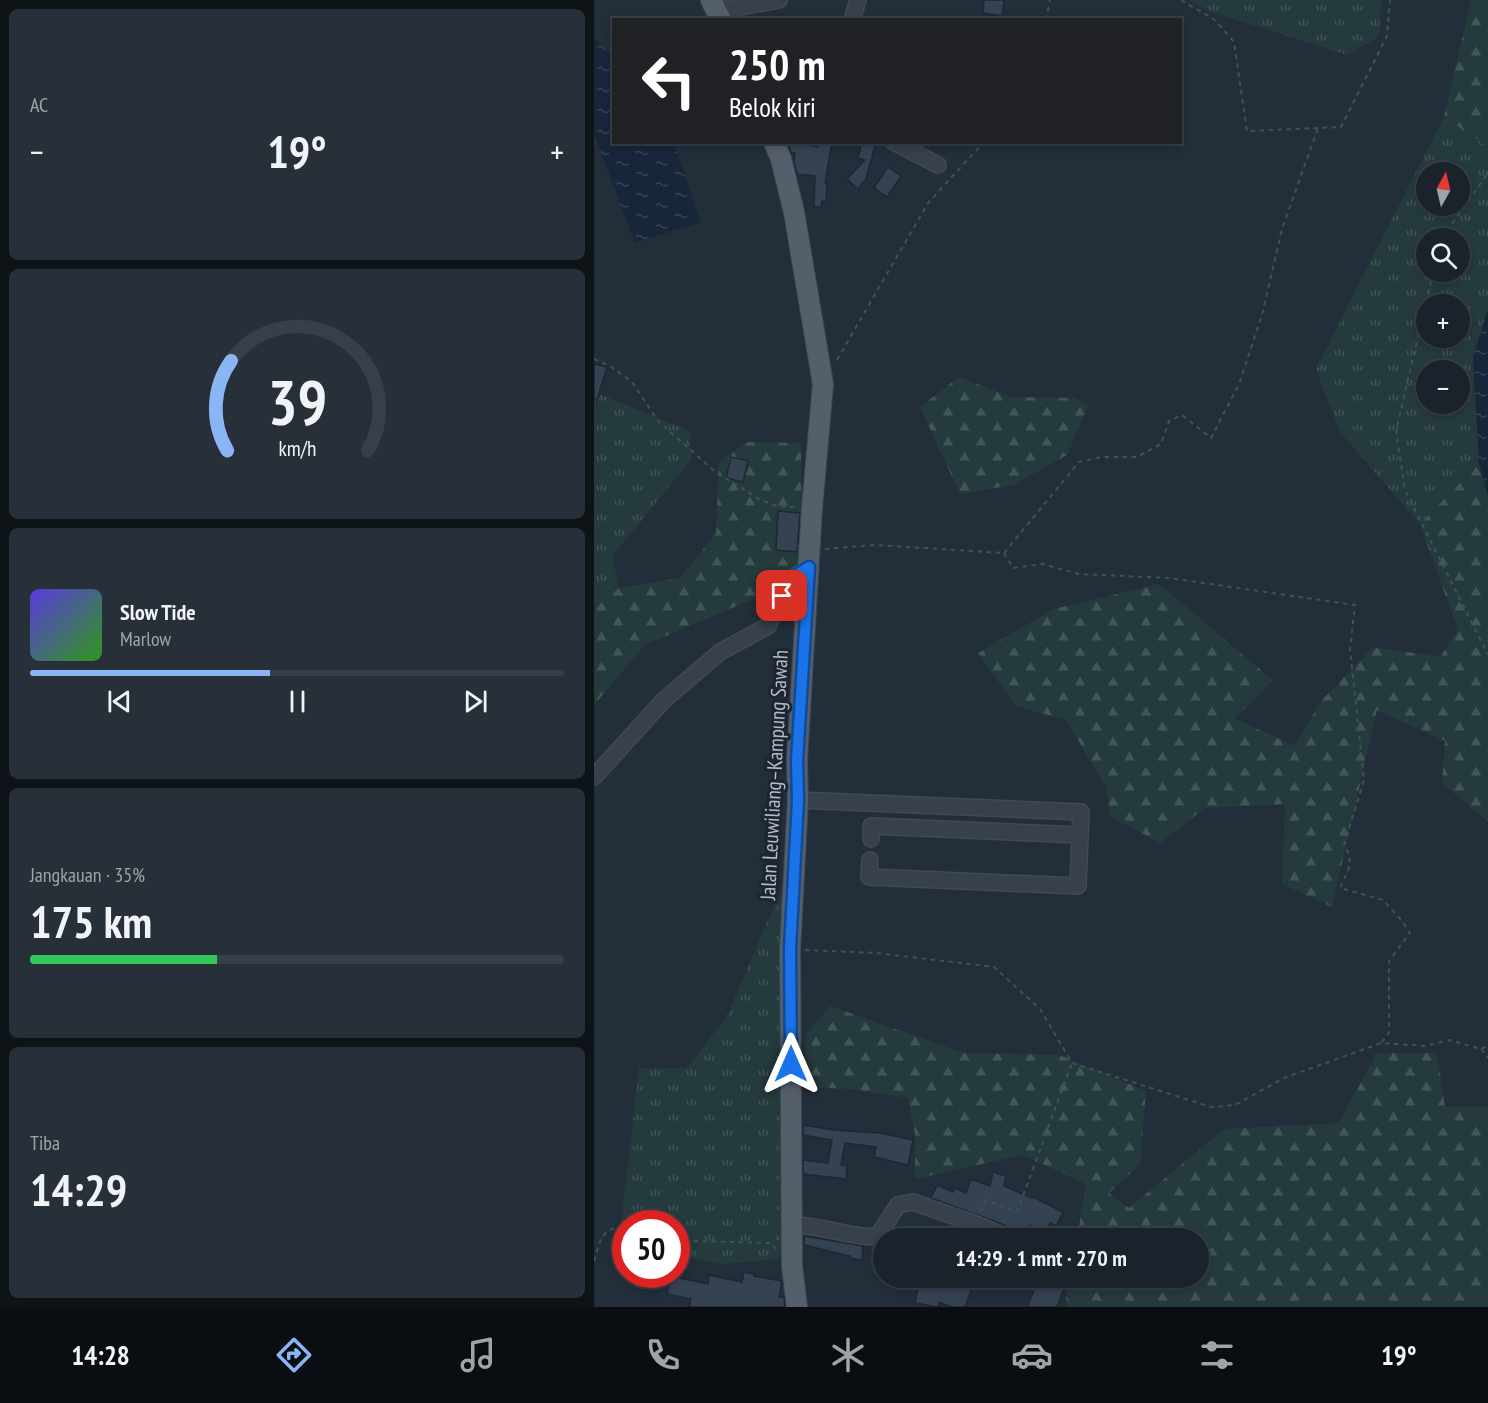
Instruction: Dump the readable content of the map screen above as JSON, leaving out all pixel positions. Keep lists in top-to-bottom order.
{
  "streets": {
    "main road": ["Jalan Leuwiliang–Kampung Sawah"]
  },
  "north": "top",
  "page": {
    "tile": [
      "AC",
      ["Jangkauan · 35%", "175 km"],
      ["Tiba", "14:29"]
    ],
    "turn": ["250 m", "Belok kiri"],
    "heat": ["−", "19°", "+"],
    "map_buttons": ["+", "−"],
    "song": ["Slow Tide", "Marlow"],
    "limit": "50",
    "trip": "14:29 · 1 mnt · 270 m",
    "tabs": ["14:28", "19°"],
    "gauge": ["39", "km/h"]
  }
}
